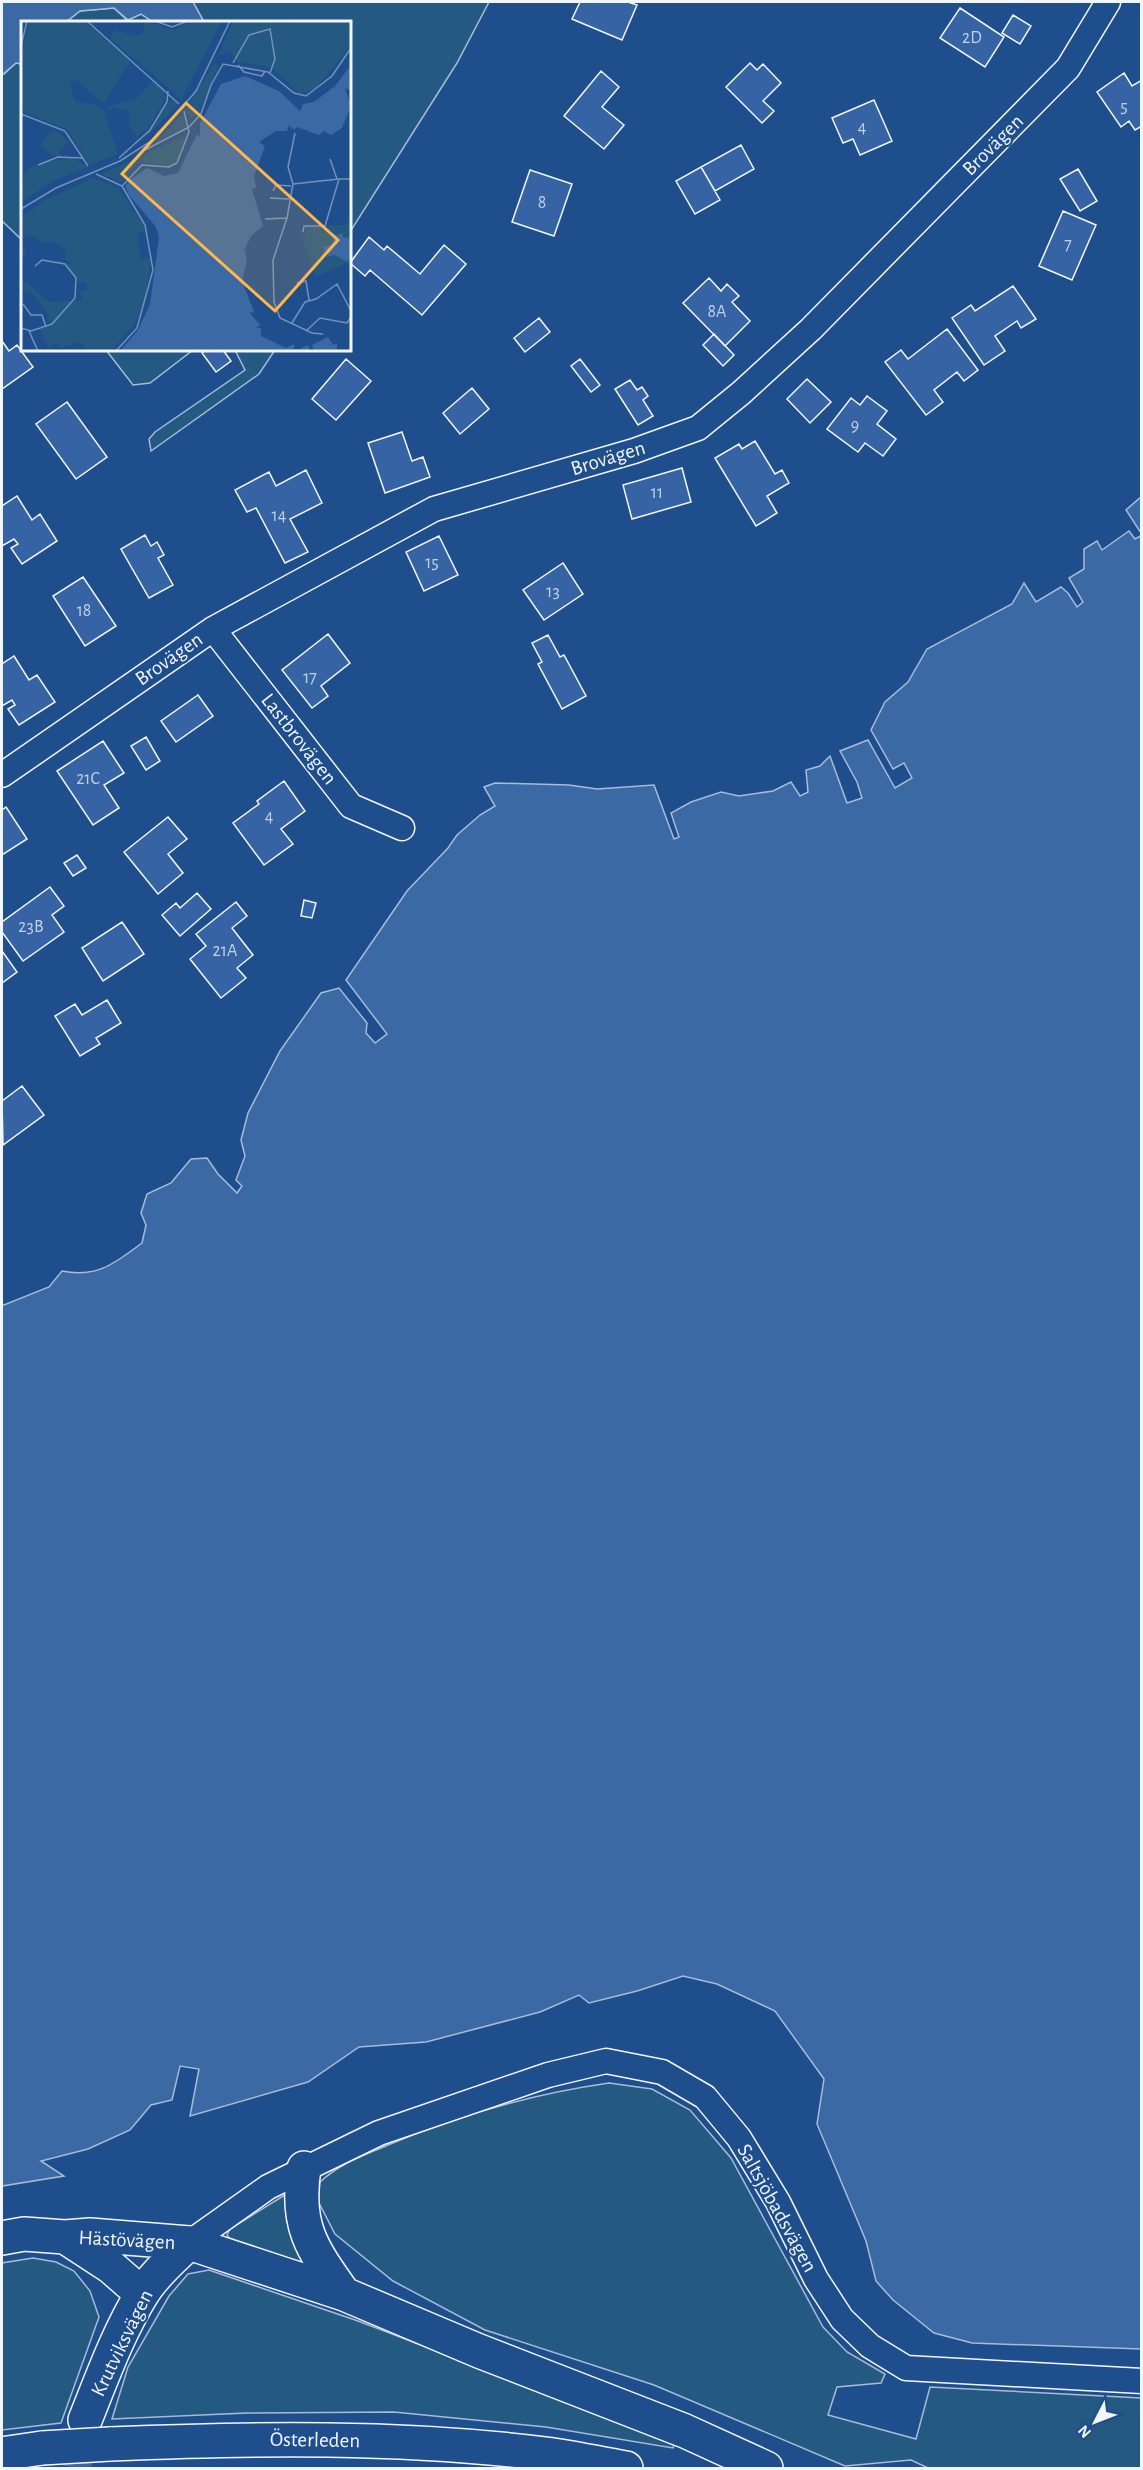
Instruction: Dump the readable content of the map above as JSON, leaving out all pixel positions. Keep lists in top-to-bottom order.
{
  "streets": {
    "main road": ["Hästövägen", "Krutviksvägen", "Österleden"],
    "street": ["Brovägen", "Lastbrovägen", "Saltsjöbadsvägen"]
  },
  "crossings": [
    ["Brovägen", "Lastbrovägen"],
    ["Saltsjöbadsvägen", "Hästövägen"],
    ["Saltsjöbadsvägen", "Krutviksvägen"],
    ["Hästövägen", "Krutviksvägen"]
  ],
  "house_numbers": [
    "2D",
    "5",
    "4",
    "8",
    "7",
    "8A",
    "9",
    "11",
    "14",
    "15",
    "13",
    "18",
    "17",
    "21C",
    "4",
    "23B",
    "21A"
  ],
  "north": "bottom left"
}
